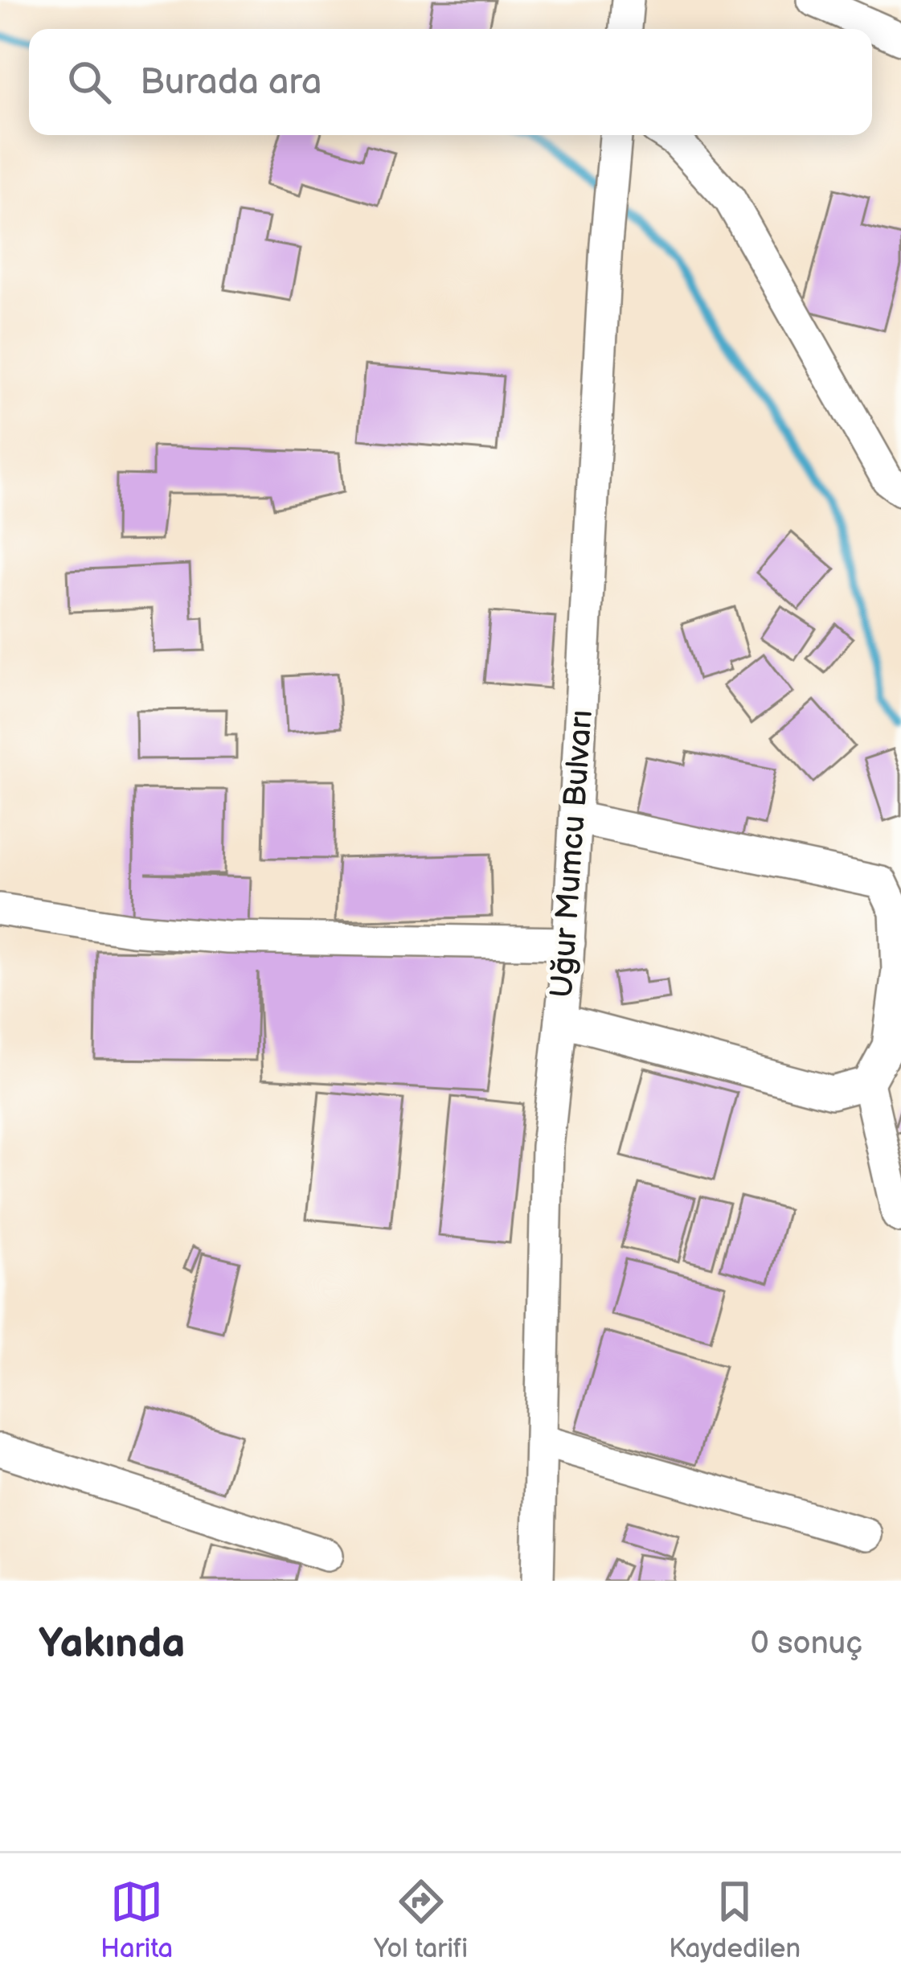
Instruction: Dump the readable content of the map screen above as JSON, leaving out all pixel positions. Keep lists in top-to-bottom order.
{
  "streets": {
    "street": ["Uğur Mumcu Bulvarı"]
  },
  "page": {
    "search": "Burada ara",
    "heading": ["Yakında", "0 sonuç"],
    "nav": ["Harita", "Yol tarifi", "Kaydedilen"]
  }
}
